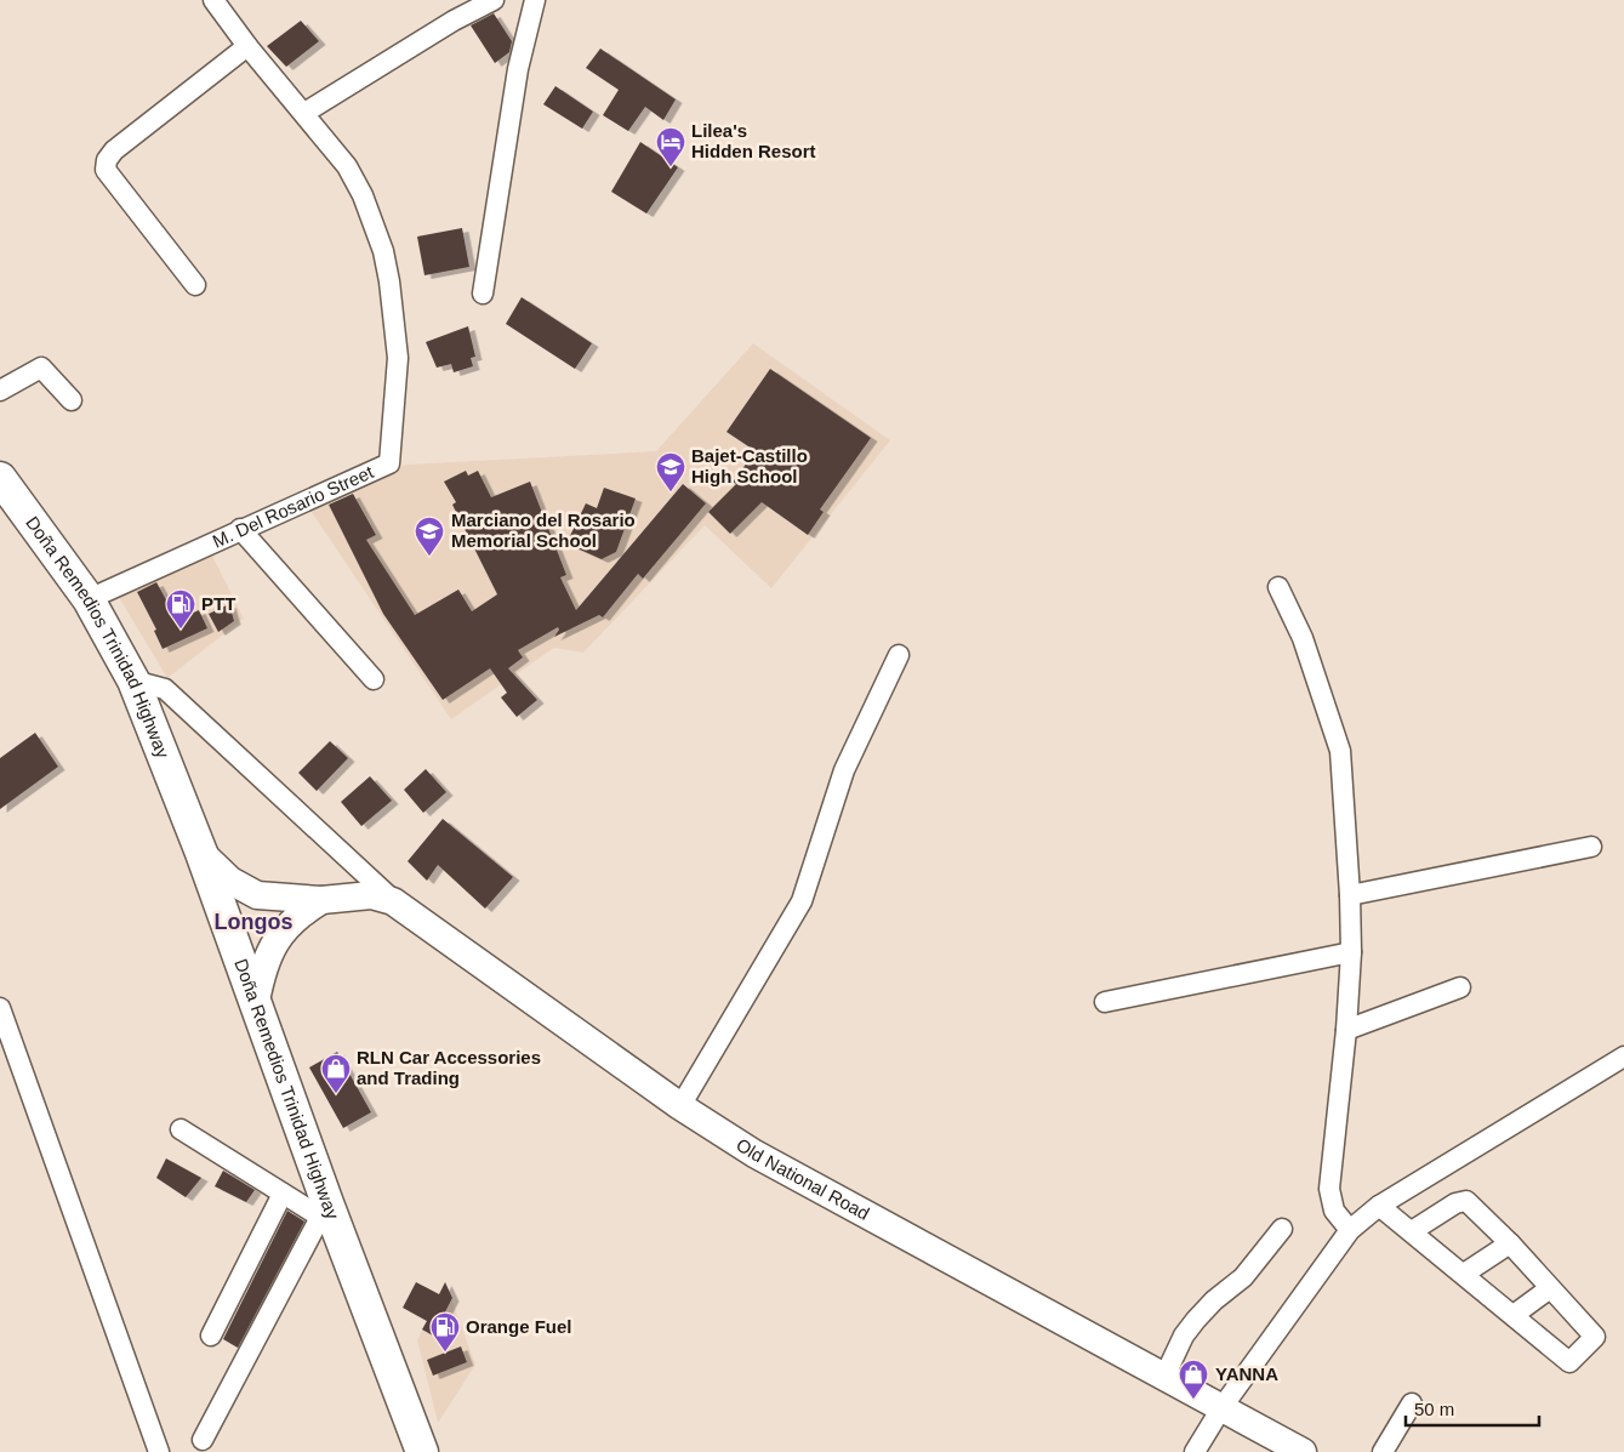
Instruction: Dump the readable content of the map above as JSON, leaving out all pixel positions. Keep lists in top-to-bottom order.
{
  "streets": {
    "main road": ["Doña Remedios Trinidad Highway", "Old National Road"],
    "street": ["M. Del Rosario Street"]
  },
  "crossings": [
    ["M. Del Rosario Street", "Doña Remedios Trinidad Highway"],
    ["Doña Remedios Trinidad Highway", "Old National Road"]
  ],
  "districts": ["Longos"],
  "places": {
    "hotel": ["Lilea's Hidden Resort"],
    "school or university": ["Bajet-Castillo High School", "Marciano del Rosario Memorial School"],
    "fuel station": ["PTT", "Orange Fuel"],
    "shop": ["RLN Car Accessories and Trading", "YANNA"]
  },
  "scale_bar": "50 m"
}
